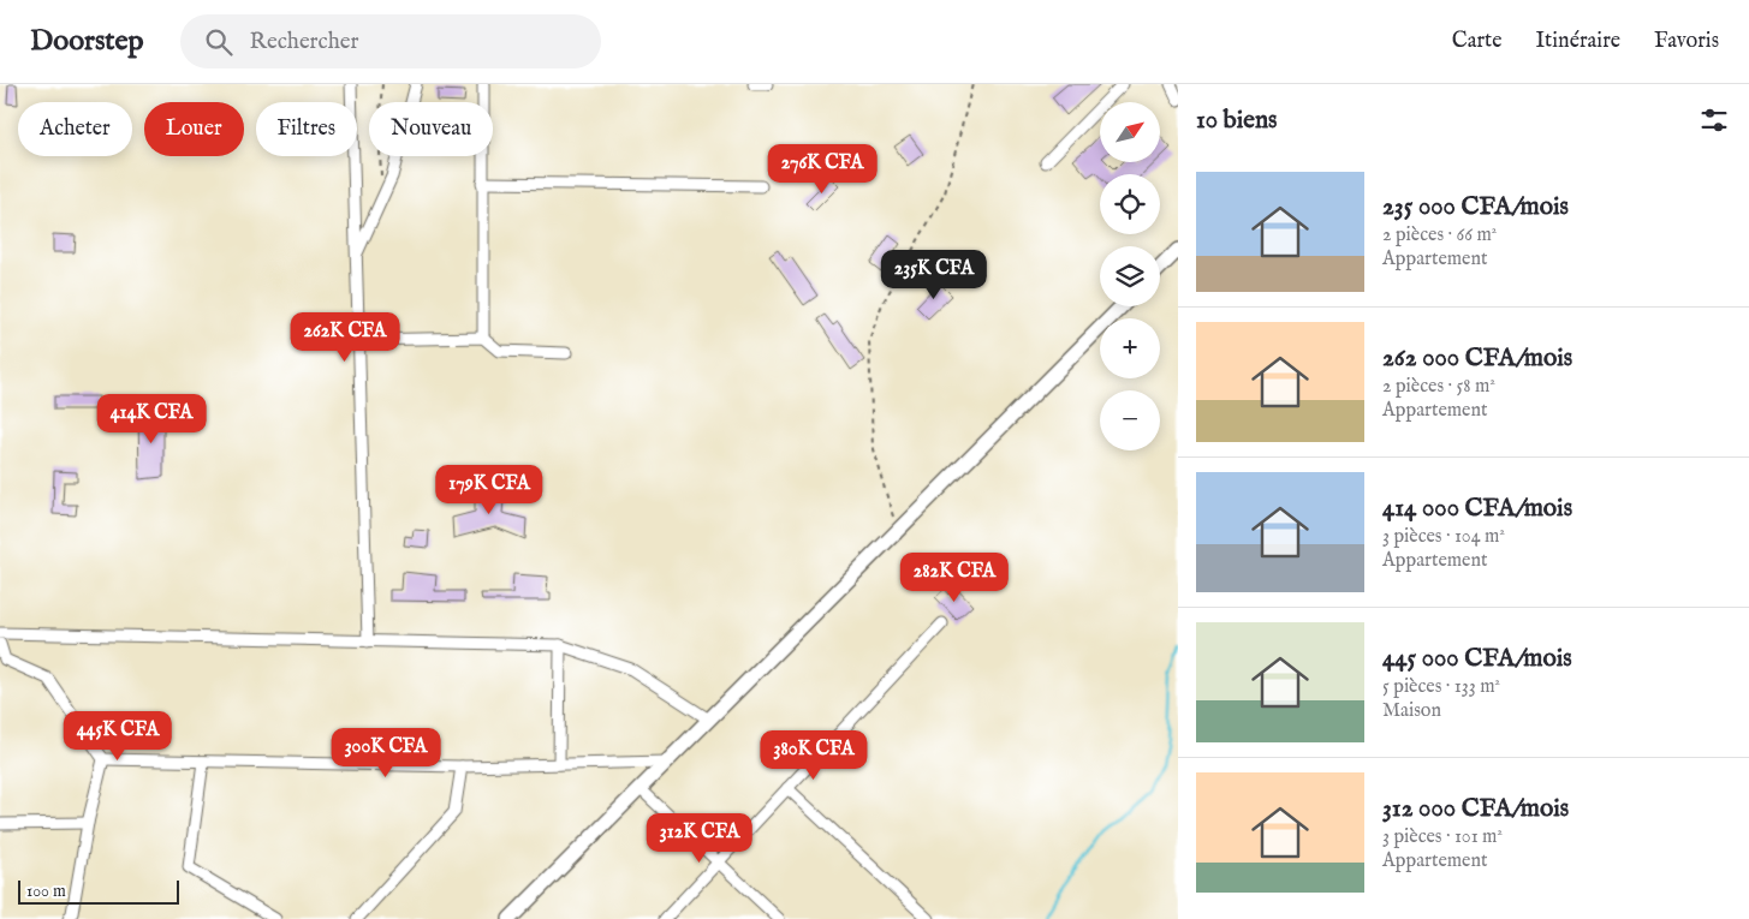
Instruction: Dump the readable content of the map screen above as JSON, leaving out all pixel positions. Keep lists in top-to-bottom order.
{
  "scale_bar": "100 m",
  "north": "top right",
  "page": {
    "header": "Doorstep",
    "search": "Rechercher",
    "nav": ["Carte", "Itinéraire", "Favoris"],
    "heading": "10 biens",
    "map_buttons": ["+", "−"],
    "chip": [
      "Acheter",
      "Louer",
      "Filtres",
      "Nouveau"
    ],
    "price": [
      "276K CFA",
      "235K CFA",
      "262K CFA",
      "414K CFA",
      "179K CFA",
      "282K CFA",
      "445K CFA",
      "300K CFA",
      "380K CFA",
      "312K CFA"
    ],
    "list": [
      {
        "name": "235 000 CFA/mois",
        "note": "2 pièces · 66 m² · Appartement"
      },
      {
        "name": "262 000 CFA/mois",
        "note": "2 pièces · 58 m² · Appartement"
      },
      {
        "name": "414 000 CFA/mois",
        "note": "3 pièces · 104 m² · Appartement"
      },
      {
        "name": "445 000 CFA/mois",
        "note": "5 pièces · 133 m² · Maison"
      },
      {
        "name": "312 000 CFA/mois",
        "note": "3 pièces · 101 m² · Appartement"
      }
    ],
    "scale": "100 m"
  }
}
